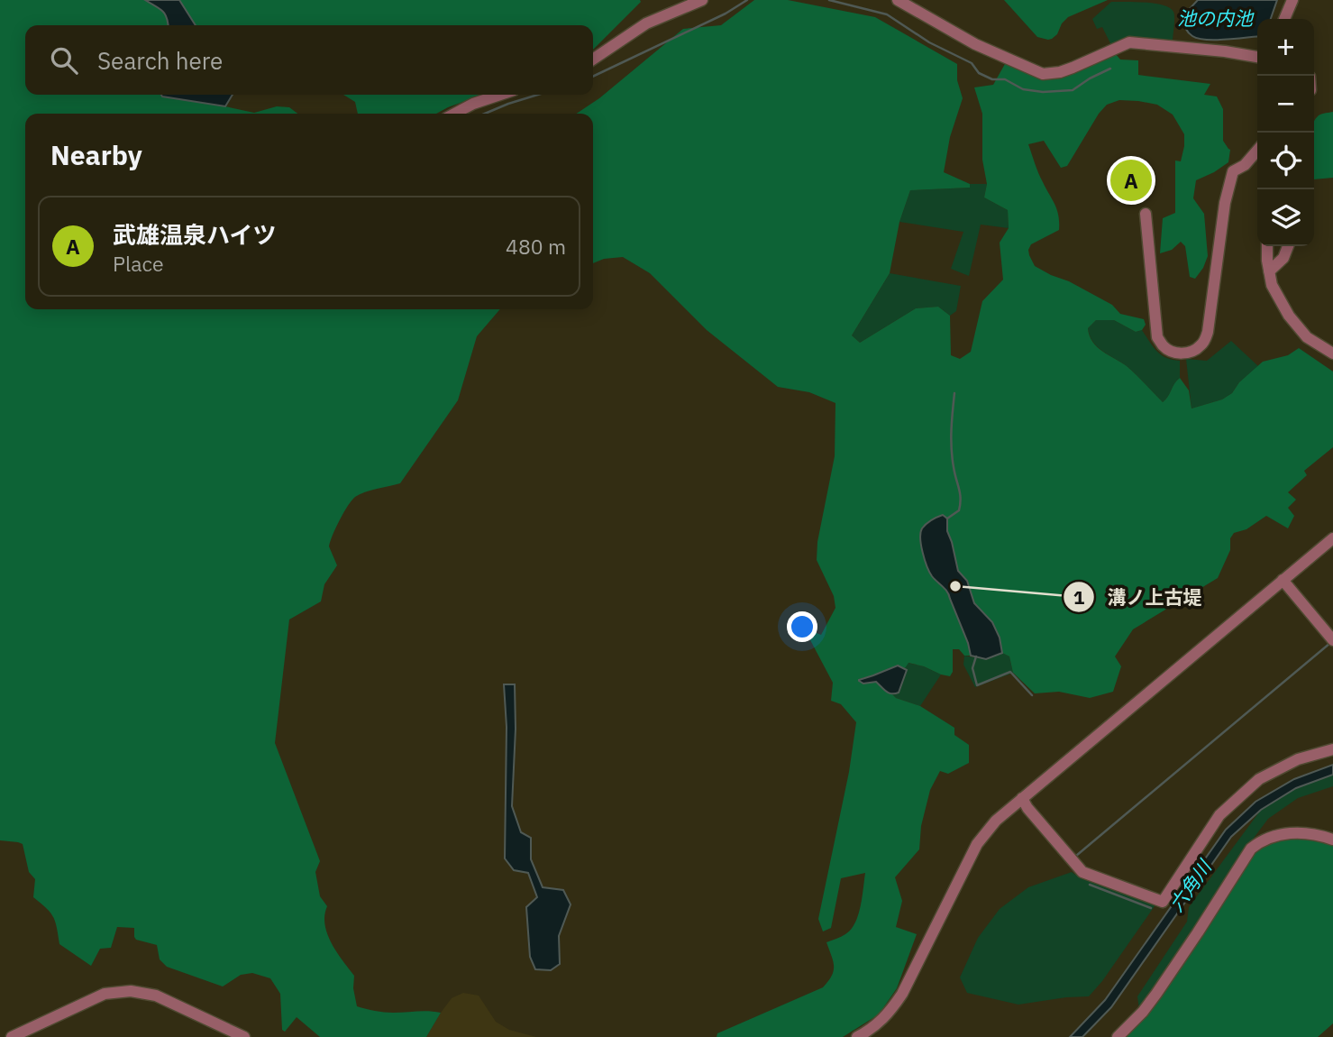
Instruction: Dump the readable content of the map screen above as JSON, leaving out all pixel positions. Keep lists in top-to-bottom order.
{
  "water": ["池の内池", "六角川"],
  "places": ["溝ノ上古堤"],
  "page": {
    "map_buttons": ["+", "−"],
    "search": "Search here",
    "heading": "Nearby",
    "pins": "A",
    "list": [
      {
        "mark": "A",
        "name": "武雄温泉ハイツ",
        "note": "Place",
        "value": "480 m"
      }
    ]
  }
}
